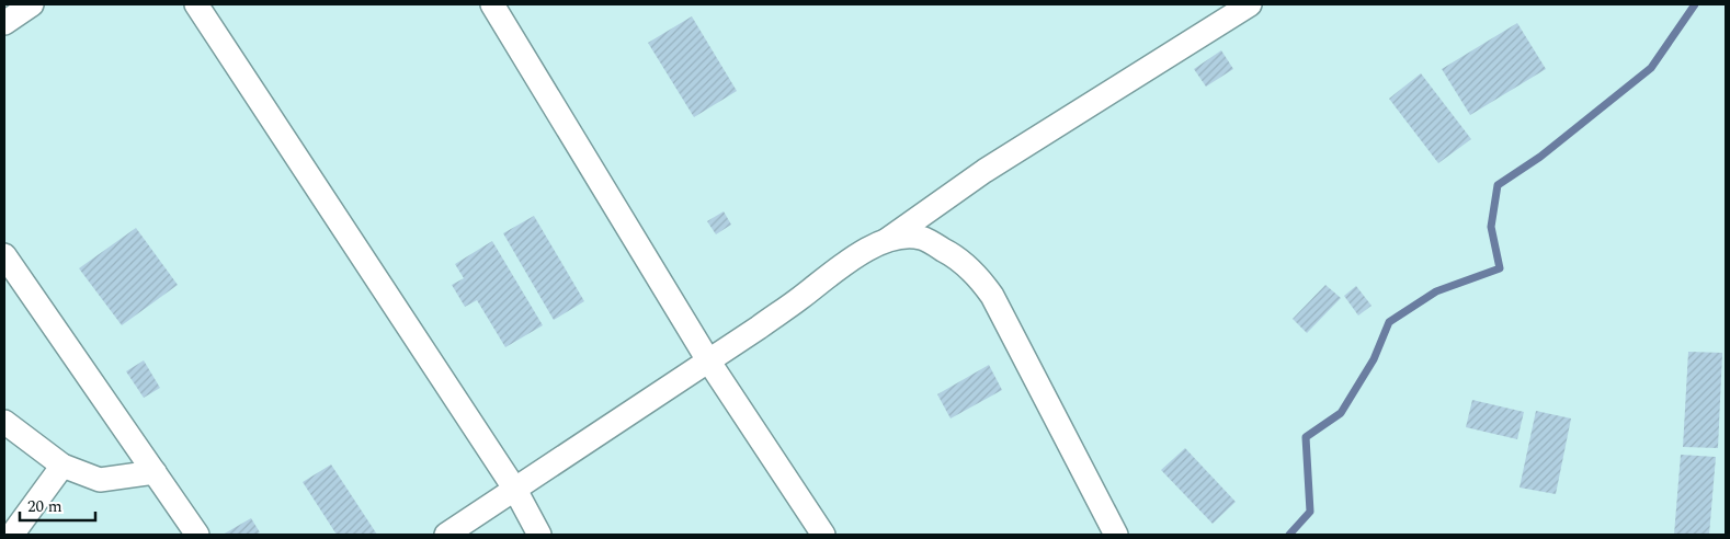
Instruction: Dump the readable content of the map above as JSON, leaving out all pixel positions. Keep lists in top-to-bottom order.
{
  "scale_bar": "20 m"
}
